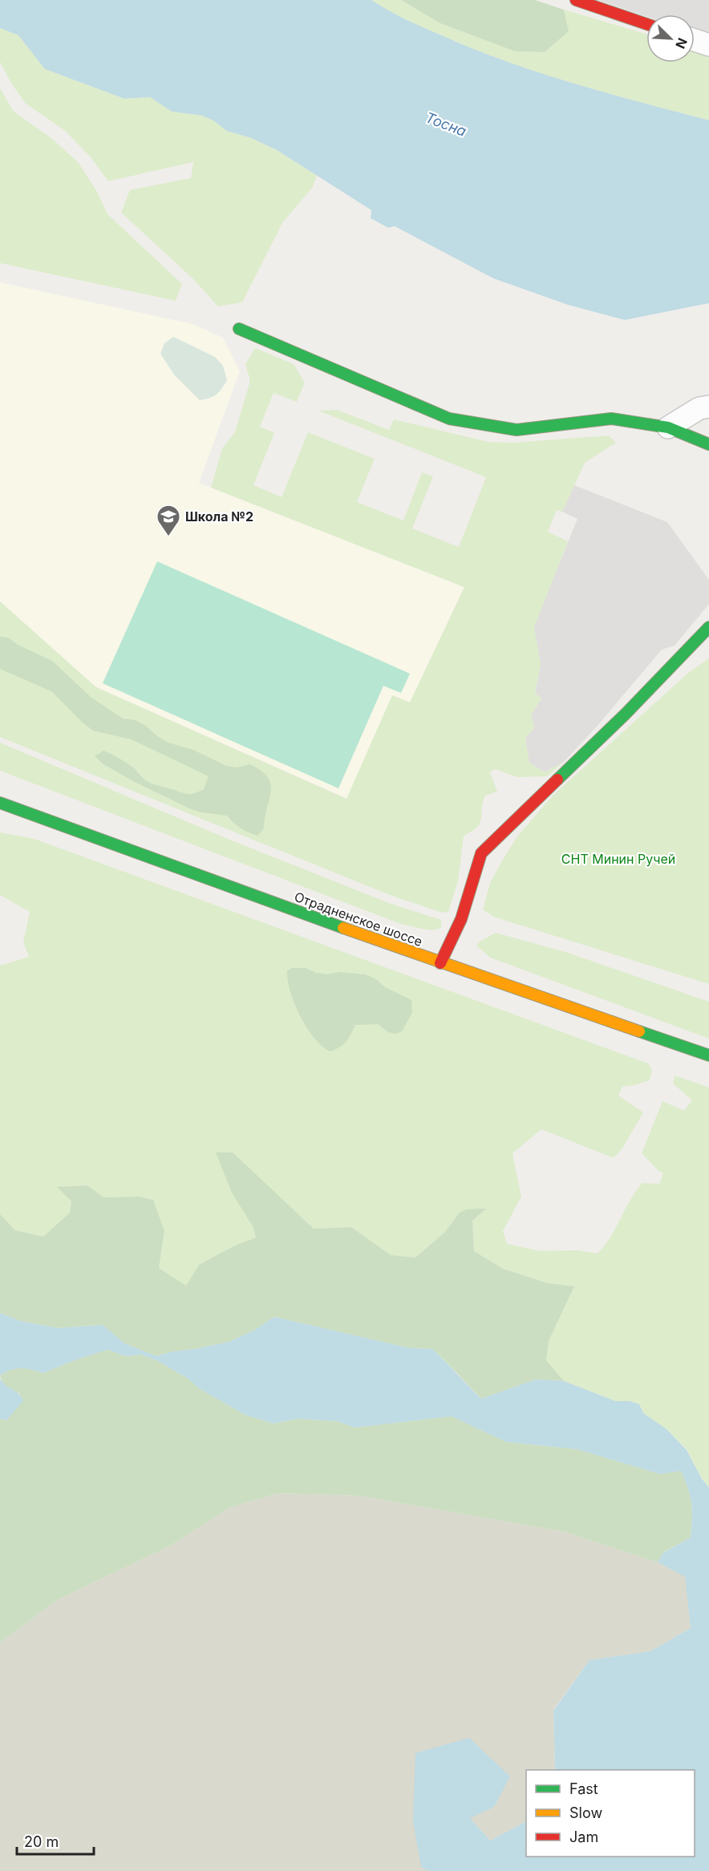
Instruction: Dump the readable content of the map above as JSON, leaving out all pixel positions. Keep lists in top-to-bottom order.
{
  "streets": {
    "street": ["Отрадненское шоссе"]
  },
  "water": ["Тосна"],
  "parks": ["СНТ Минин Ручей"],
  "places": {
    "school or university": ["Школа №2"]
  },
  "legend": ["Fast", "Slow", "Jam"],
  "scale_bar": "20 m",
  "north": "bottom right"
}
